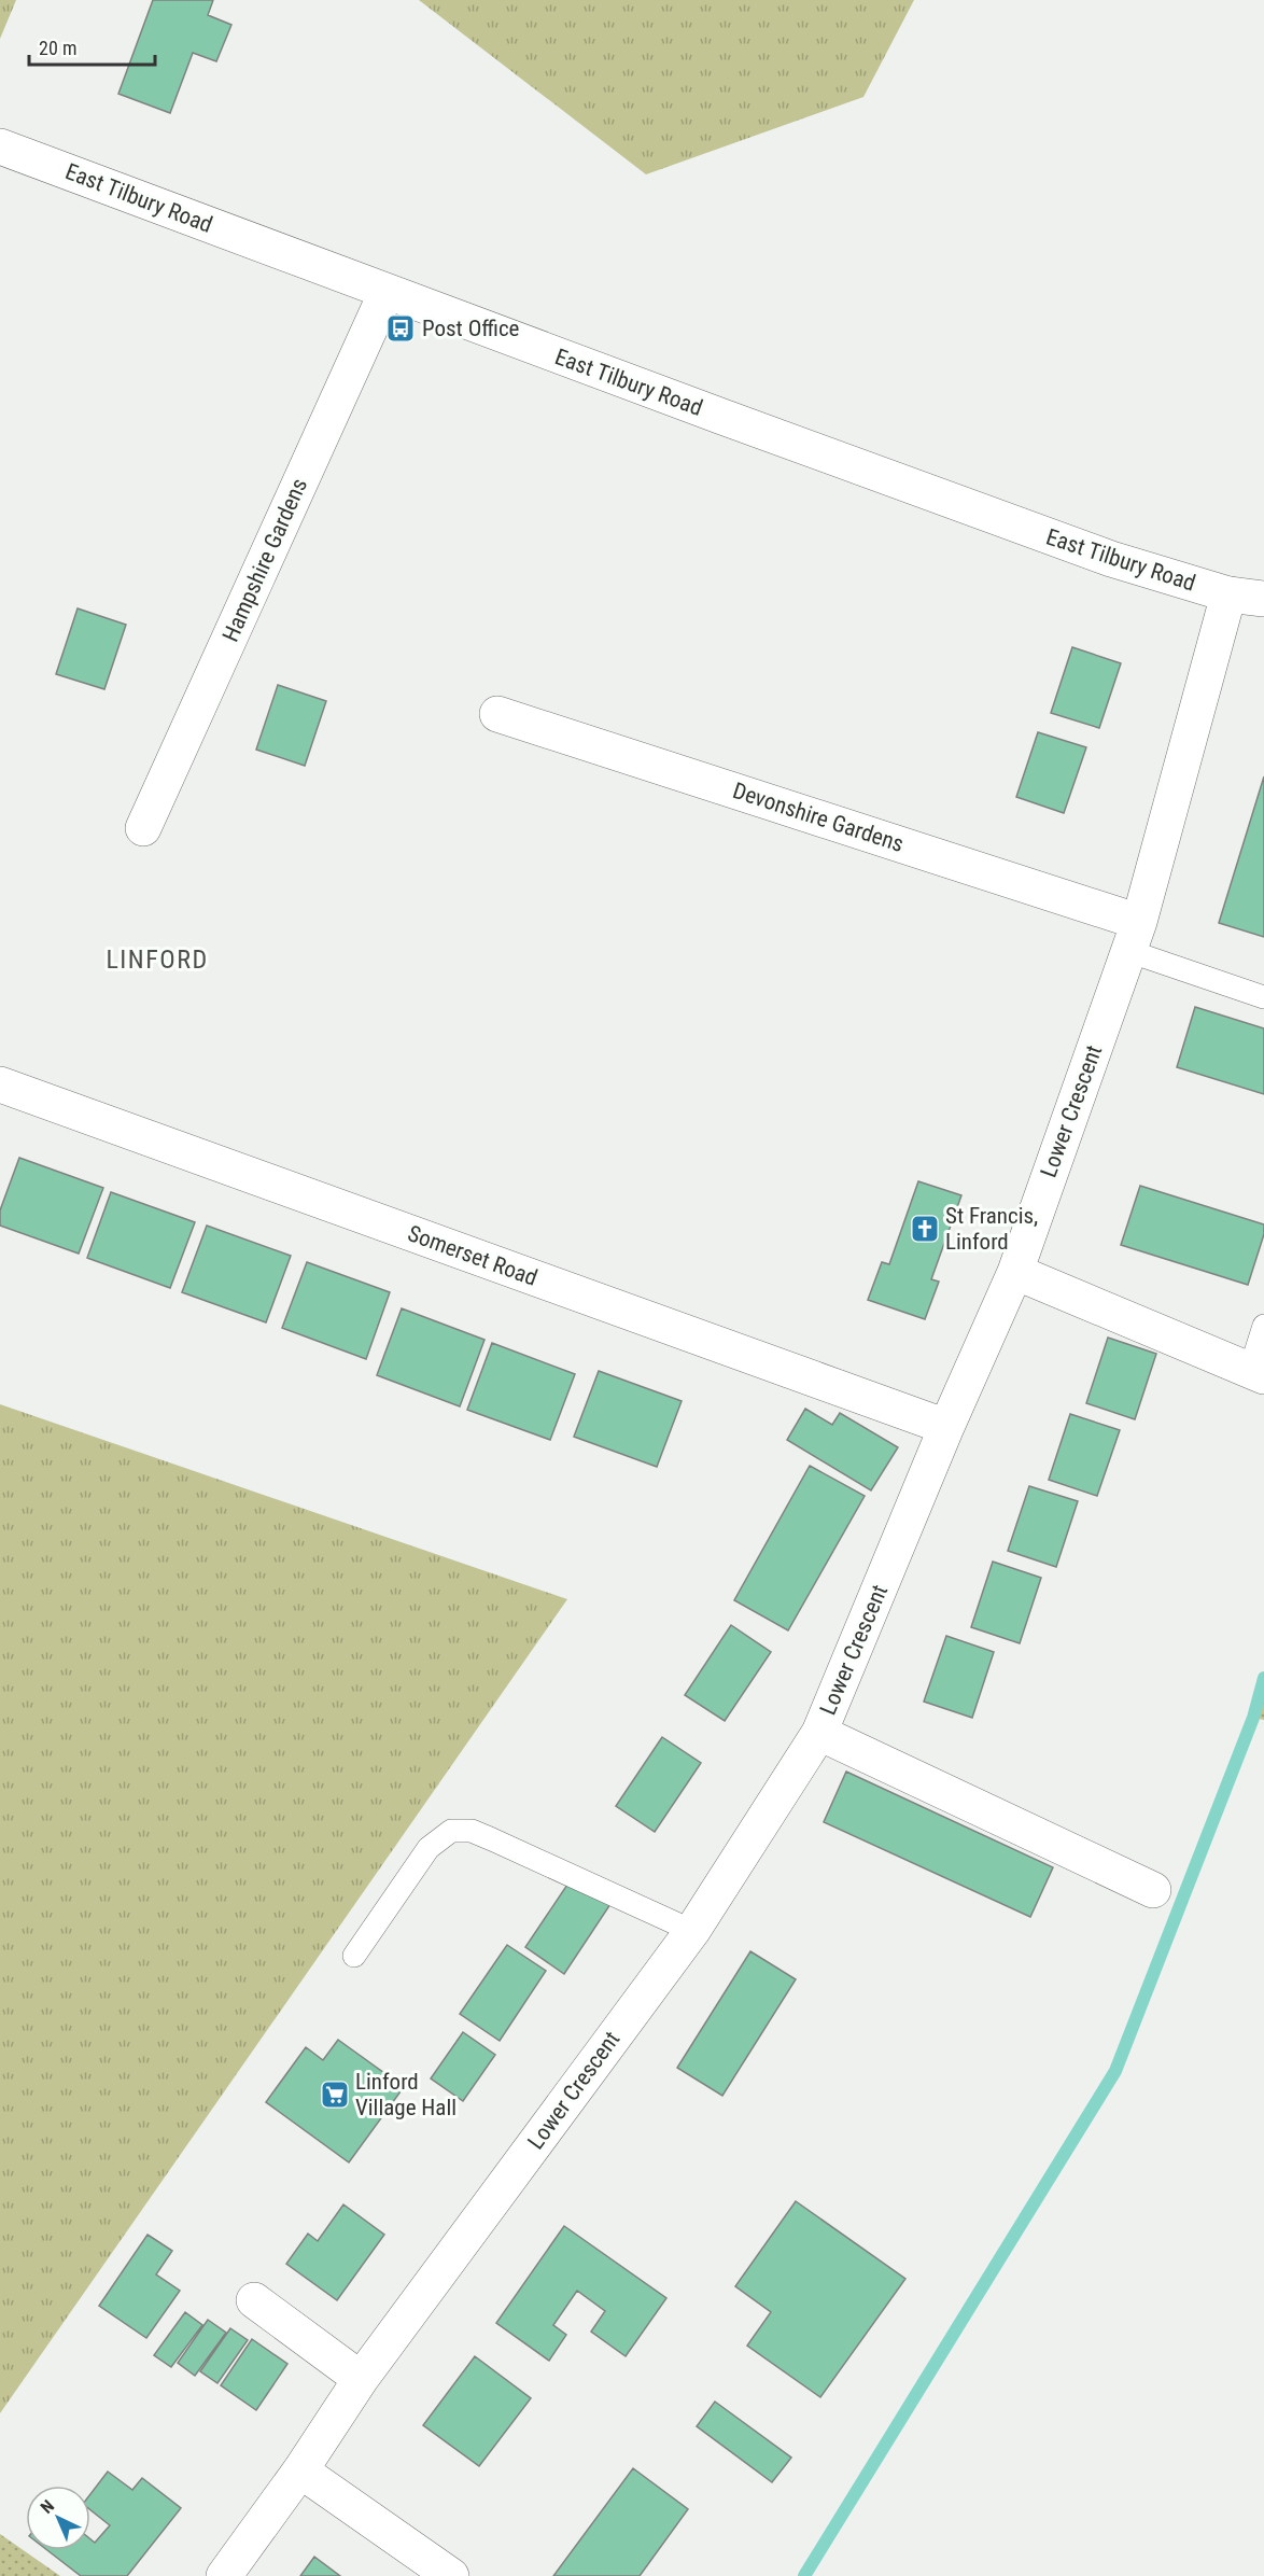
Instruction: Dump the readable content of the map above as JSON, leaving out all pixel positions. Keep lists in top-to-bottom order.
{
  "streets": {
    "street": [
      "East Tilbury Road",
      "Hampshire Gardens",
      "Devonshire Gardens",
      "Lower Crescent",
      "Somerset Road"
    ]
  },
  "crossings": [
    ["East Tilbury Road", "Hampshire Gardens"],
    ["East Tilbury Road", "Lower Crescent"],
    ["Devonshire Gardens", "Lower Crescent"],
    ["Lower Crescent", "Somerset Road"]
  ],
  "districts": ["LINFORD"],
  "places": {
    "bus stop": ["Post Office"],
    "church": ["St Francis, Linford"],
    "supermarket": ["Linford Village Hall"]
  },
  "scale_bar": "20 m",
  "north": "top left"
}
